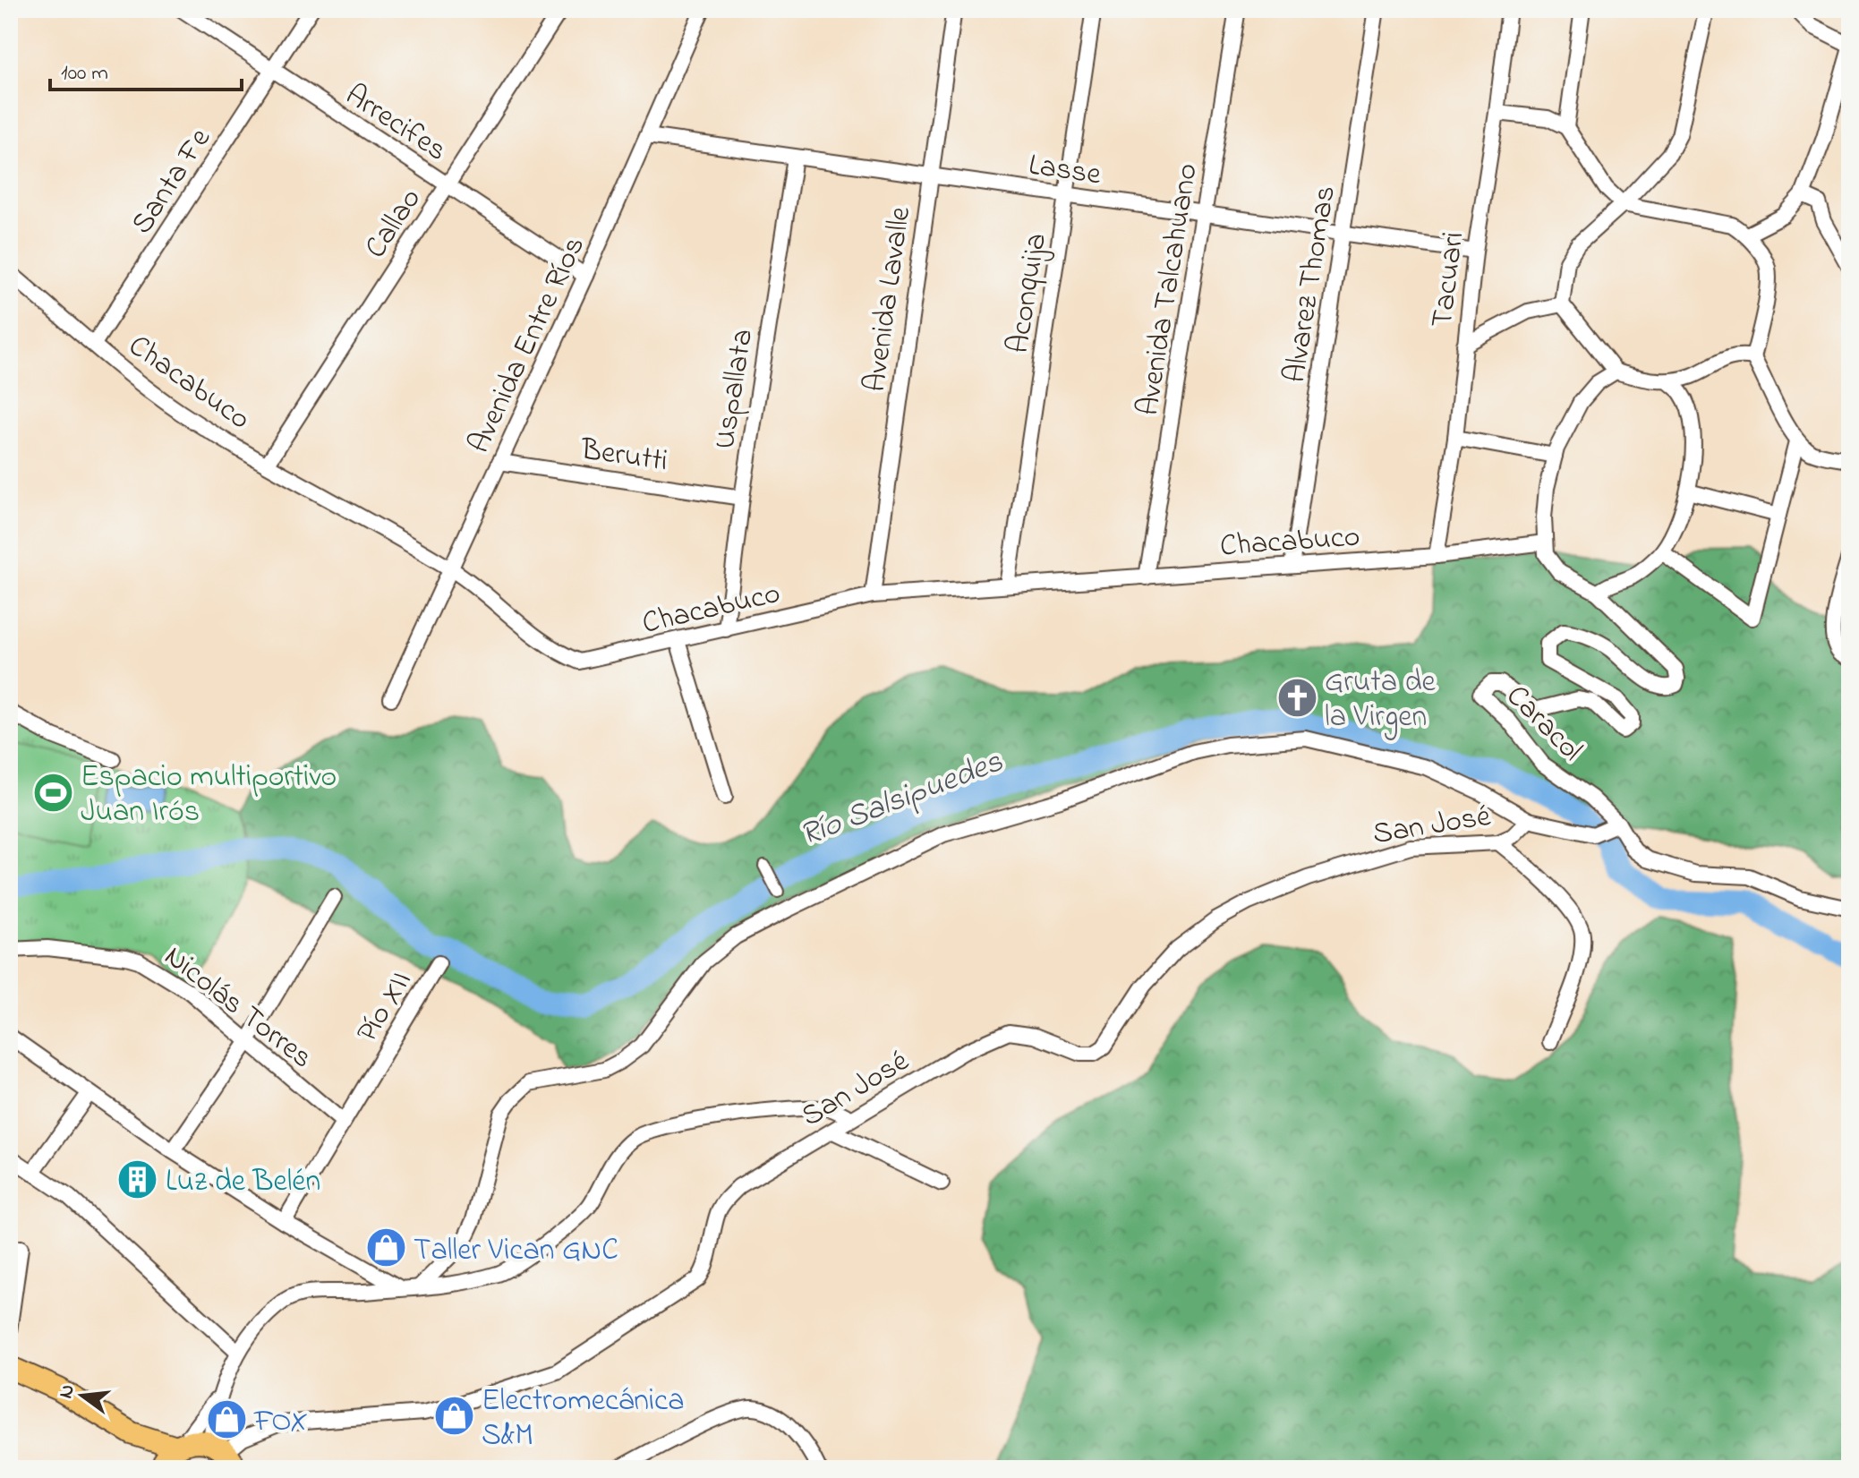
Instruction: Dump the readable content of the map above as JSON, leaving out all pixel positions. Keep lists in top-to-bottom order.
{
  "streets": {
    "street": [
      "Arrecifes",
      "Lasse",
      "Santa Fe",
      "Callao",
      "Tacuari",
      "Alvarez Thomas",
      "Avenida Talcahuano",
      "Aconquija",
      "Avenida Lavalle",
      "Avenida Entre Ríos",
      "Chacabuco",
      "Uspallata",
      "Berutti",
      "Caracol",
      "San José",
      "Nicolás Torres",
      "Pío XII"
    ]
  },
  "crossings": [
    ["Arrecifes", "Santa Fe"],
    ["Arrecifes", "Callao"],
    ["Arrecifes", "Avenida Entre Ríos"],
    ["Lasse", "Tacuari"],
    ["Lasse", "Alvarez Thomas"],
    ["Lasse", "Avenida Talcahuano"],
    ["Lasse", "Aconquija"],
    ["Lasse", "Avenida Lavalle"],
    ["Lasse", "Avenida Entre Ríos"],
    ["Lasse", "Uspallata"],
    ["Santa Fe", "Chacabuco"],
    ["Callao", "Chacabuco"],
    ["Tacuari", "Chacabuco"],
    ["Alvarez Thomas", "Chacabuco"],
    ["Avenida Talcahuano", "Chacabuco"],
    ["Aconquija", "Chacabuco"],
    ["Avenida Lavalle", "Chacabuco"],
    ["Avenida Entre Ríos", "Chacabuco"],
    ["Avenida Entre Ríos", "Berutti"],
    ["Chacabuco", "Uspallata"],
    ["Chacabuco", "Caracol"],
    ["Uspallata", "Berutti"],
    ["Nicolás Torres", "Pío XII"]
  ],
  "water": ["Río Salsipuedes"],
  "places": {
    "church": ["Gruta de la Virgen"],
    "sports": ["Espacio multiportivo Juan Irós"],
    "building": ["Luz de Belén"],
    "shop": ["Taller Vican GNC", "Electromecánica S&M", "FOX"]
  },
  "scale_bar": "100 m",
  "north": "left"
}
